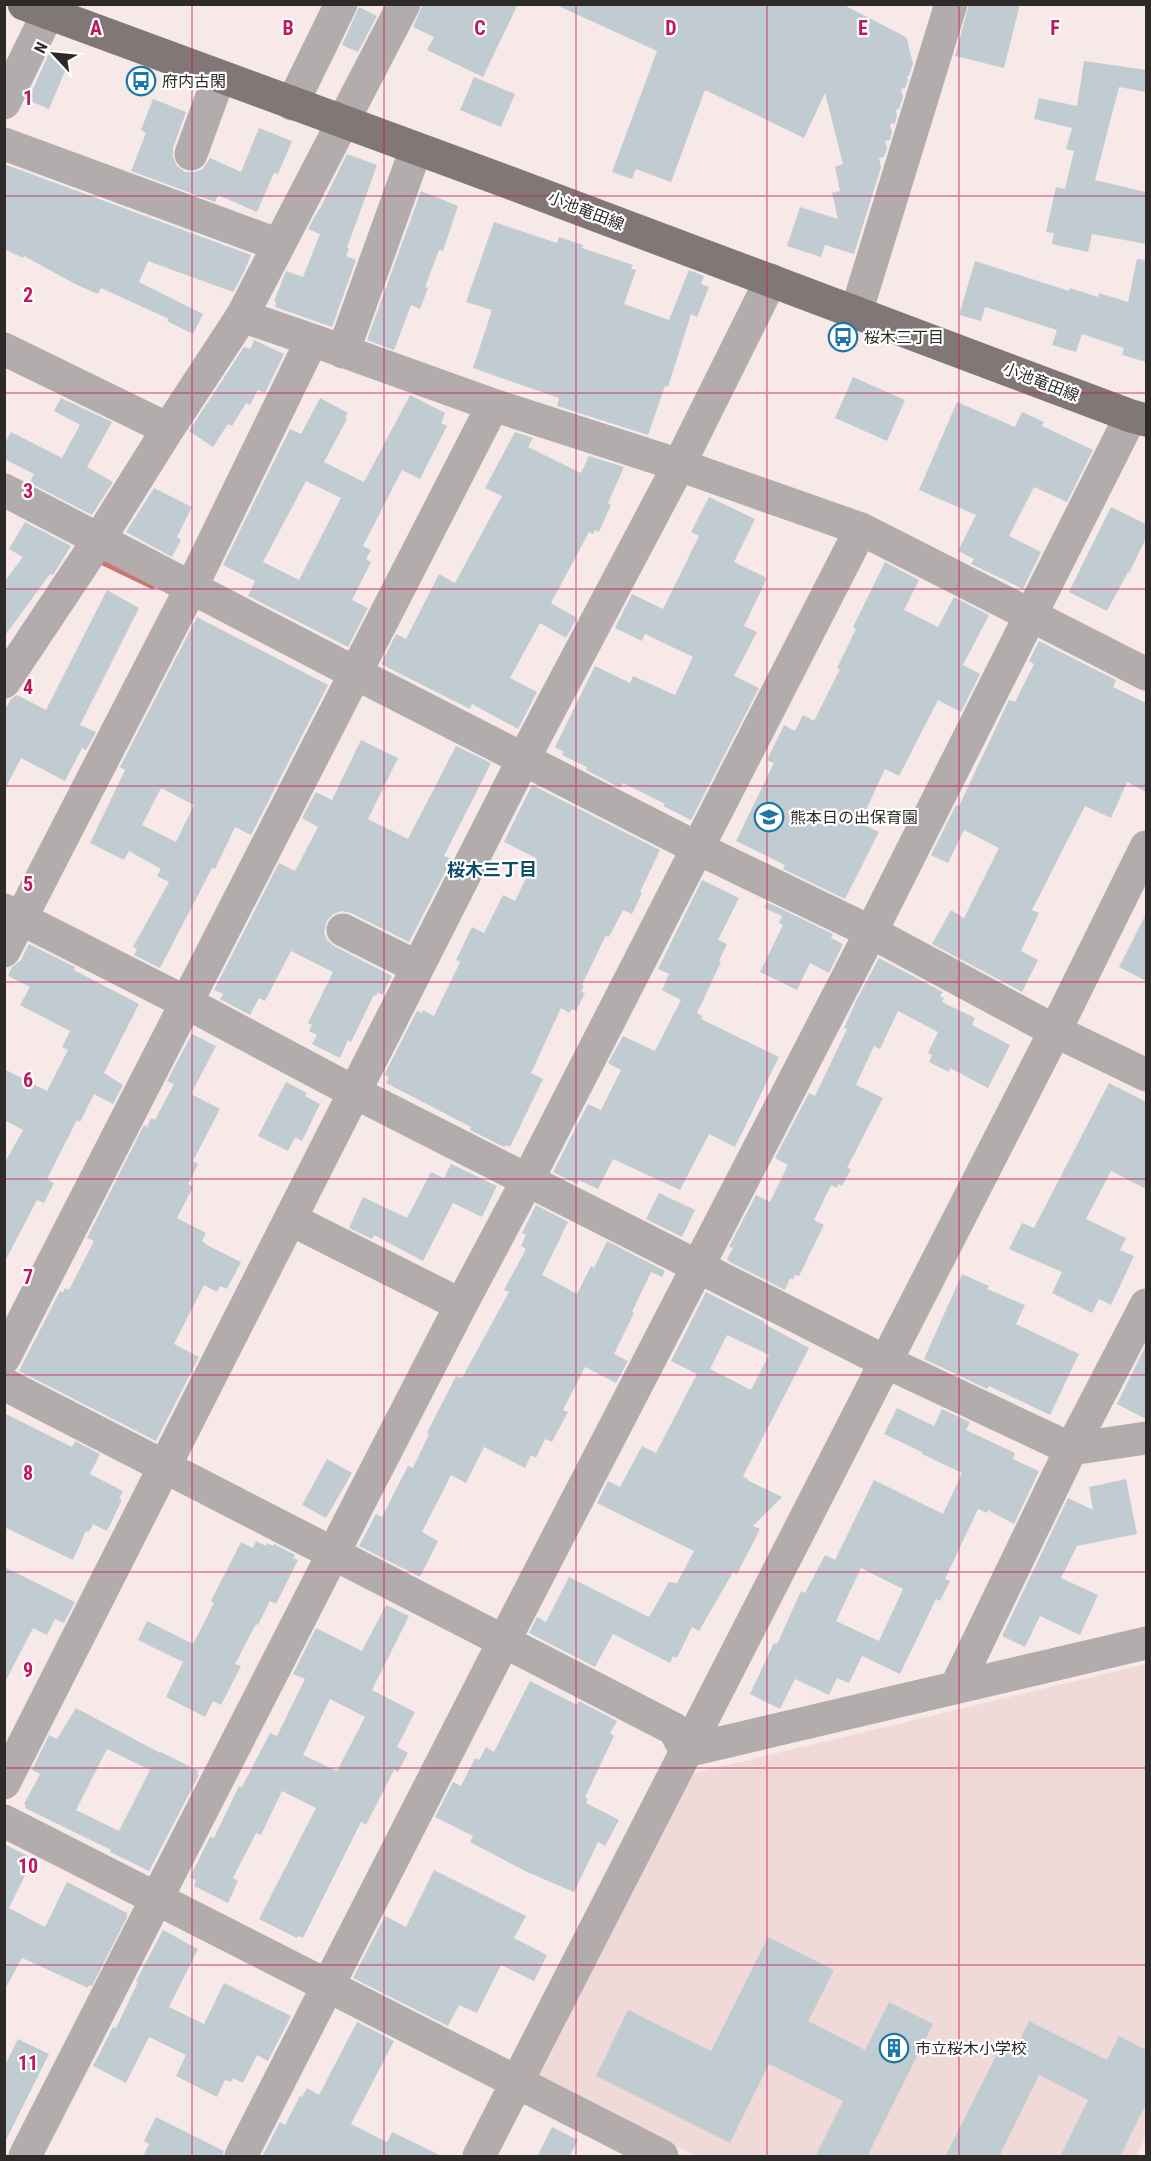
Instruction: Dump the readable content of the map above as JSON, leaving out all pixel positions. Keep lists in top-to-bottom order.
{
  "streets": {
    "main road": ["小池竜田線"]
  },
  "districts": ["桜木三丁目"],
  "places": {
    "bus stop": ["府内古閑", "桜木三丁目"],
    "school or university": ["熊本日の出保育園"],
    "building": ["市立桜木小学校"]
  },
  "north": "top left",
  "grid": {
    "columns": [
      "A",
      "B",
      "C",
      "D",
      "E",
      "F"
    ],
    "rows": [
      "1",
      "2",
      "3",
      "4",
      "5",
      "6",
      "7",
      "8",
      "9",
      "10",
      "11"
    ]
  }
}
